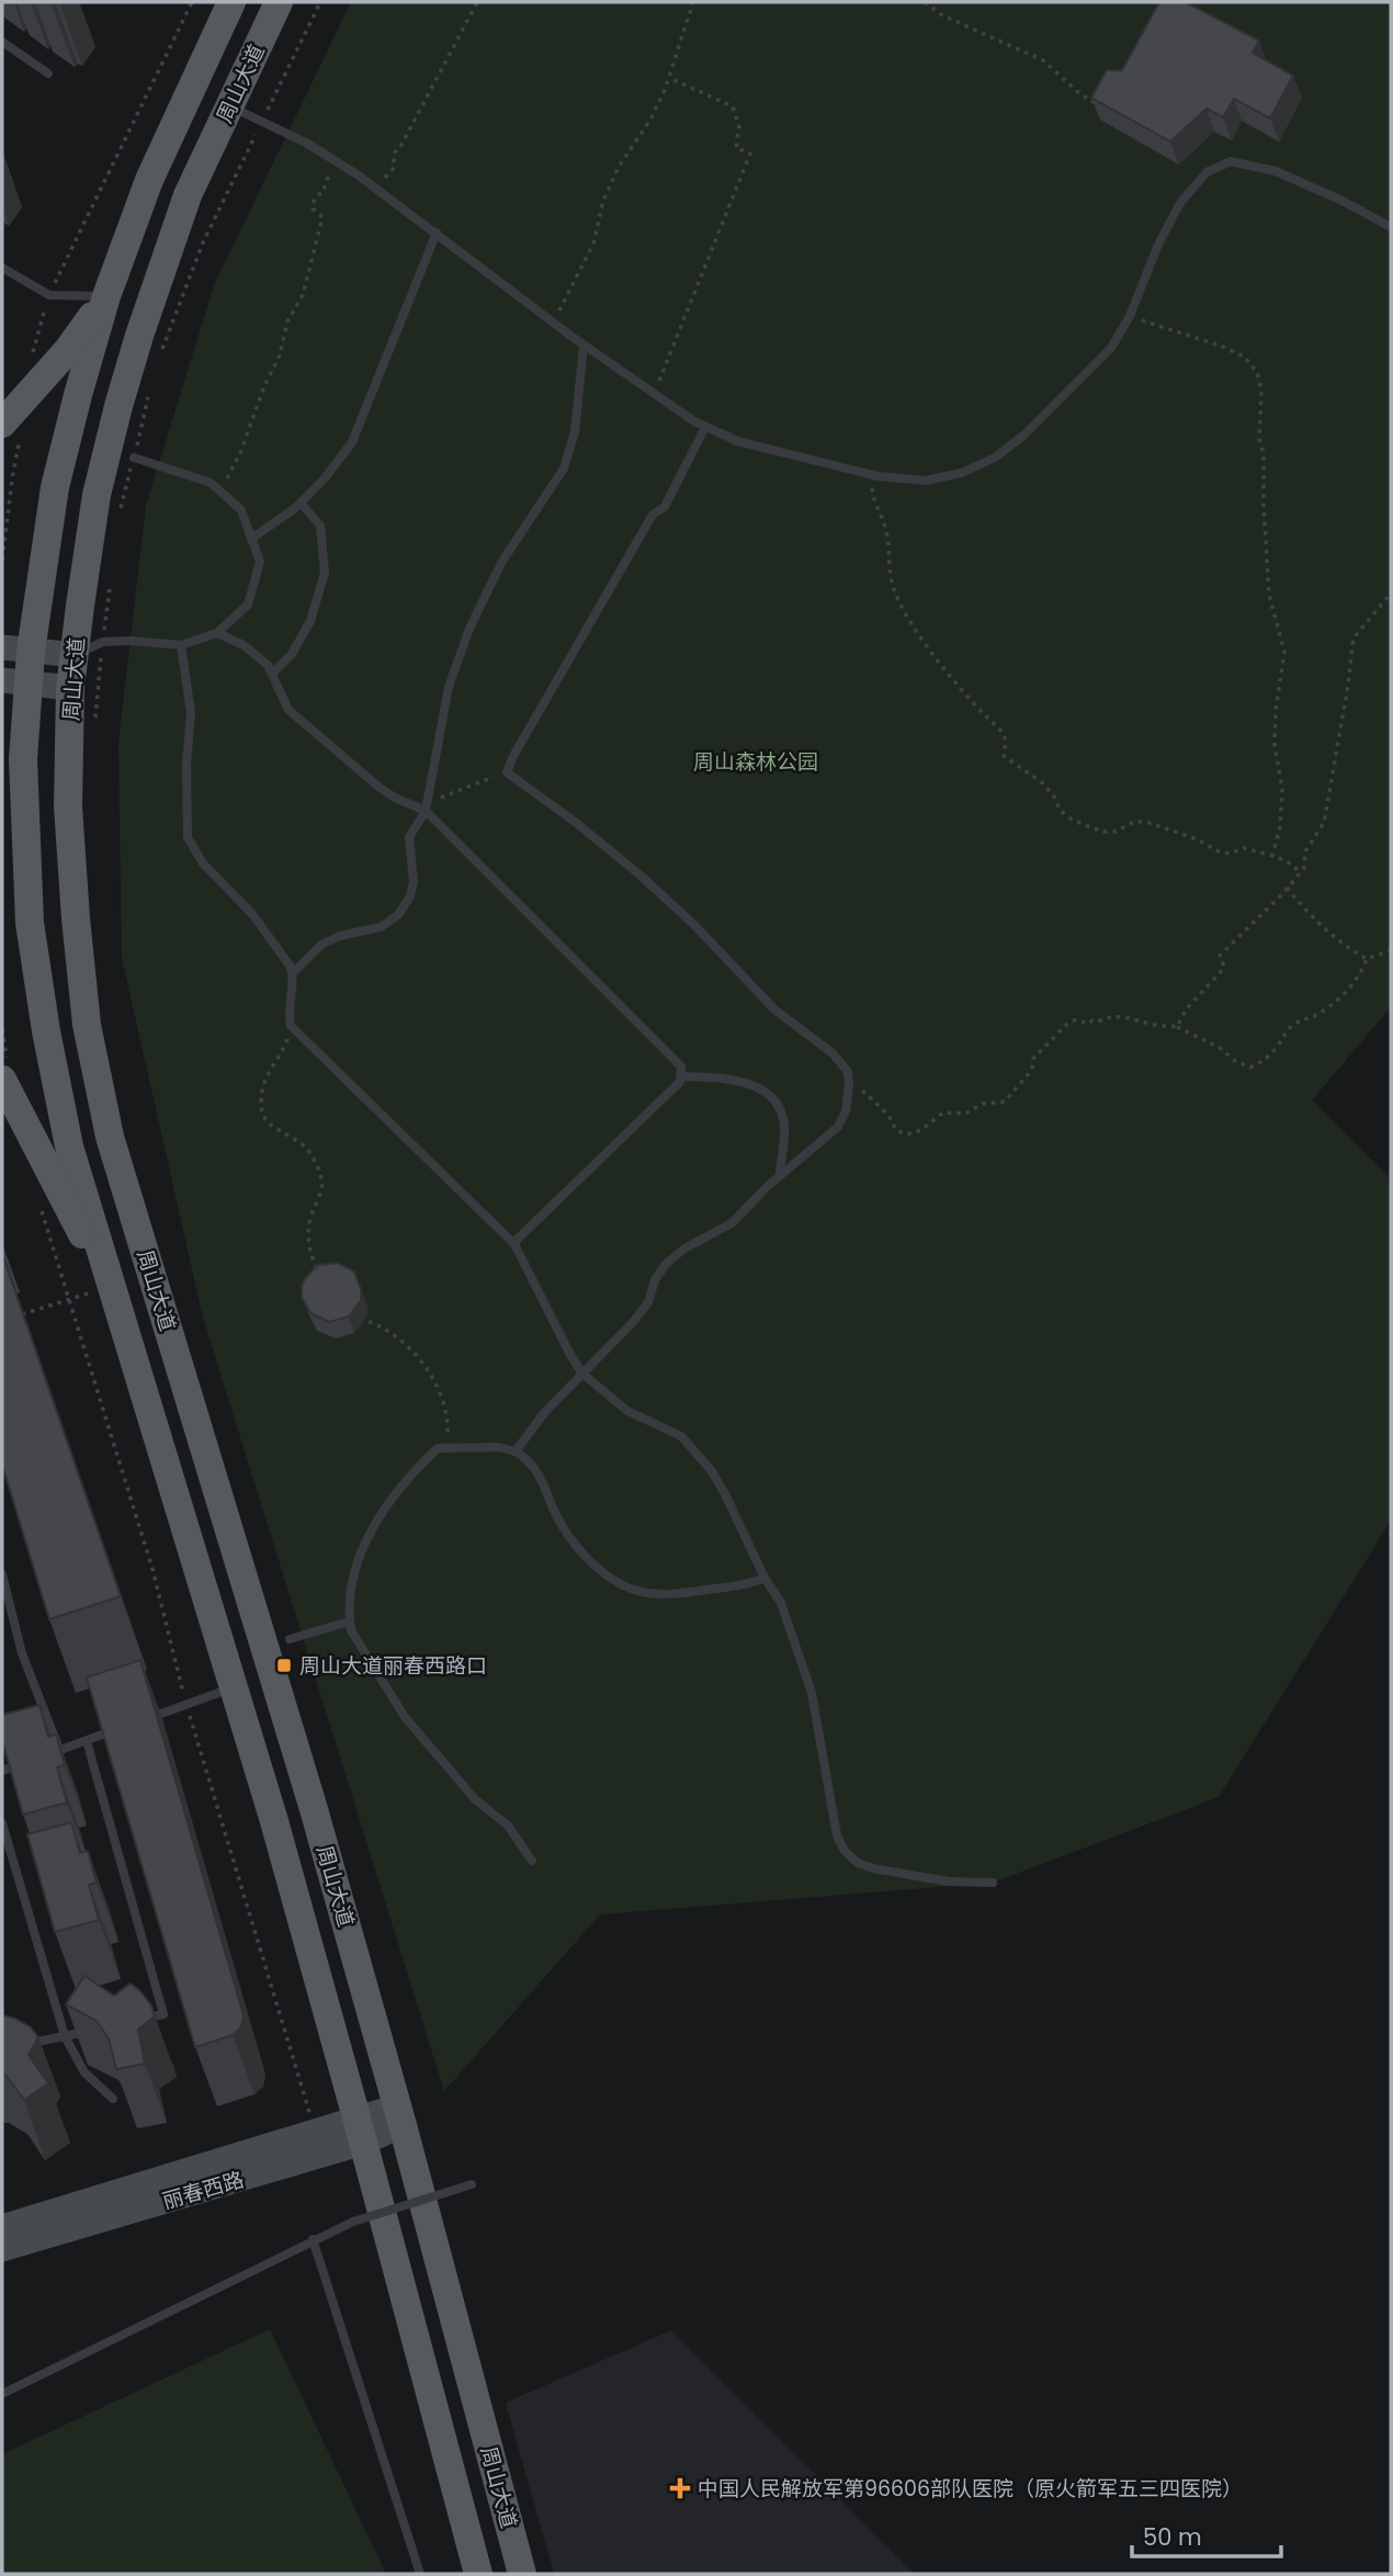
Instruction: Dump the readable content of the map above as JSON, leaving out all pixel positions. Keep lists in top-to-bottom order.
{
  "streets": {
    "main road": ["周山大道", "丽春西路"]
  },
  "crossings": [
    ["周山大道", "丽春西路"]
  ],
  "parks": ["周山森林公园"],
  "places": {
    "transit": ["周山大道丽春西路口"],
    "health": ["中国人民解放军第96606部队医院（原火箭军五三四医院）"]
  },
  "scale_bar": "50 m"
}
